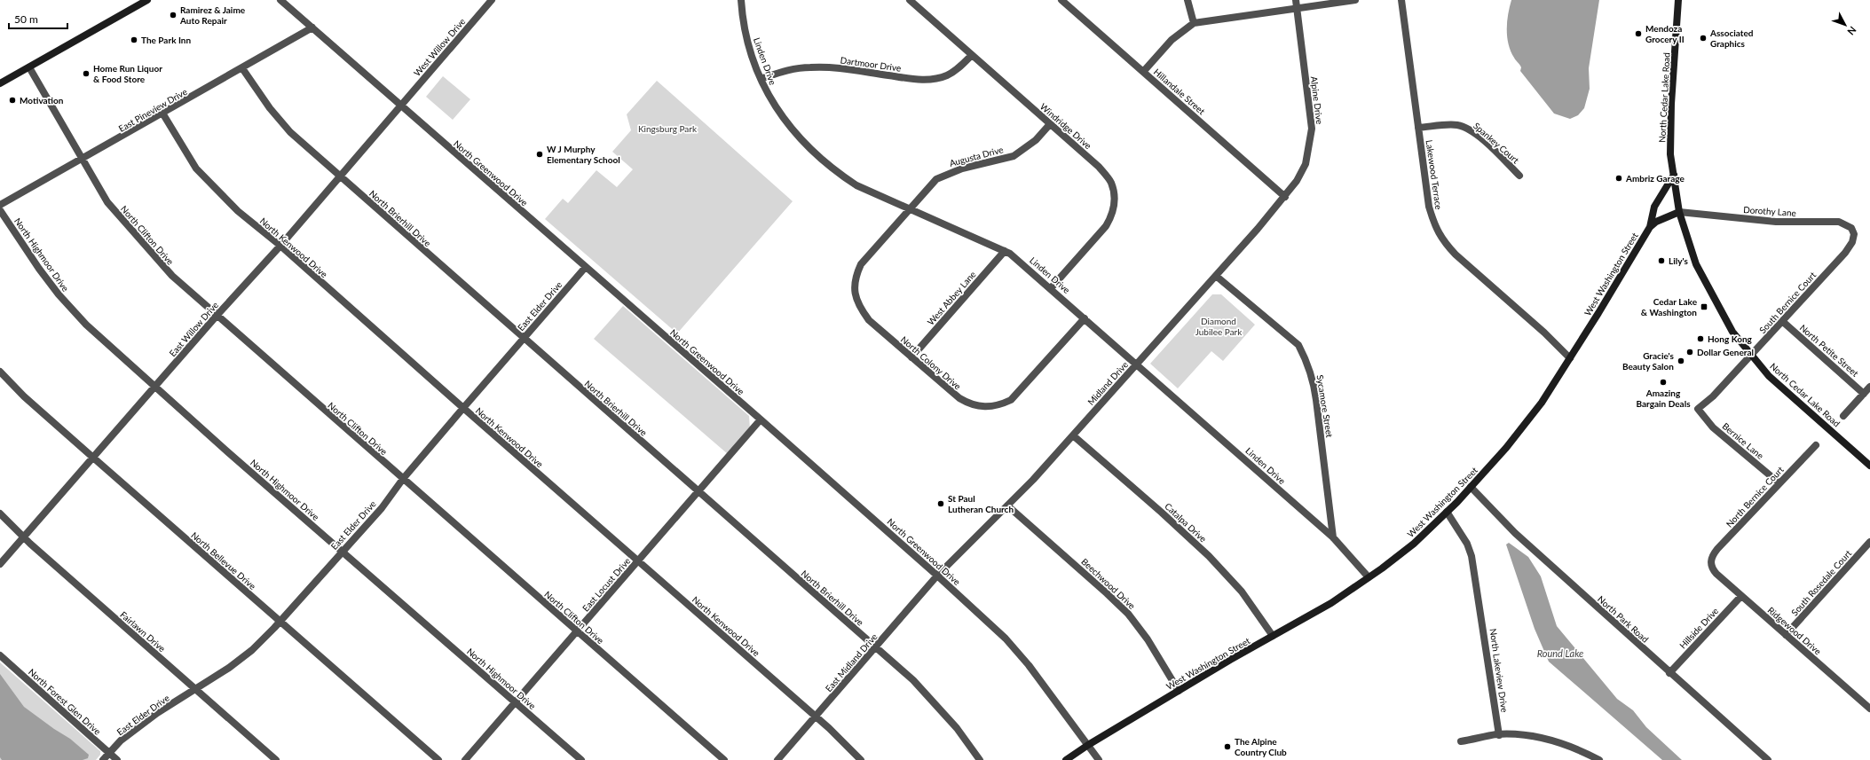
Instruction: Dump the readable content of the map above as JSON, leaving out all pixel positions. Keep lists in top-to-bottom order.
{
  "streets": {
    "main road": ["North Cedar Lake Road", "West Washington Street"],
    "street": [
      "West Willow Drive",
      "Linden Drive",
      "Dartmoor Drive",
      "Hillandale Street",
      "Alpine Drive",
      "East Pineview Drive",
      "Windridge Drive",
      "Spankey Court",
      "Augusta Drive",
      "North Greenwood Drive",
      "Lakewood Terrace",
      "Dorothy Lane",
      "North Brierhill Drive",
      "North Clifton Drive",
      "North Kenwood Drive",
      "North Highmoor Drive",
      "West Abbey Lane",
      "South Bernice Court",
      "East Elder Drive",
      "East Willow Drive",
      "North Petite Street",
      "North Colony Drive",
      "Midland Drive",
      "Sycamore Street",
      "Bernice Lane",
      "North Bernice Court",
      "Catalpa Drive",
      "North Bellevue Drive",
      "South Rosedale Court",
      "Beechwood Drive",
      "East Locust Drive",
      "North Park Road",
      "Hillside Drive",
      "Ridgewood Drive",
      "Fairlawn Drive",
      "East Midland Drive",
      "North Lakeview Drive",
      "North Forest Glen Drive"
    ]
  },
  "crossings": [
    ["West Willow Drive", "North Greenwood Drive"],
    ["West Willow Drive", "East Willow Drive"],
    ["Linden Drive", "Dartmoor Drive"],
    ["Linden Drive", "Windridge Drive"],
    ["Linden Drive", "Augusta Drive"],
    ["Linden Drive", "West Washington Street"],
    ["Linden Drive", "West Abbey Lane"],
    ["Linden Drive", "North Colony Drive"],
    ["Linden Drive", "Midland Drive"],
    ["Linden Drive", "Sycamore Street"],
    ["Dartmoor Drive", "Windridge Drive"],
    ["Hillandale Street", "Alpine Drive"],
    ["Hillandale Street", "Midland Drive"],
    ["North Cedar Lake Road", "Dorothy Lane"],
    ["North Cedar Lake Road", "West Washington Street"],
    ["North Cedar Lake Road", "South Bernice Court"],
    ["Alpine Drive", "Midland Drive"],
    ["East Pineview Drive", "North Greenwood Drive"],
    ["East Pineview Drive", "North Brierhill Drive"],
    ["East Pineview Drive", "North Clifton Drive"],
    ["East Pineview Drive", "North Kenwood Drive"],
    ["Windridge Drive", "Augusta Drive"],
    ["Spankey Court", "Lakewood Terrace"],
    ["Augusta Drive", "North Colony Drive"],
    ["North Greenwood Drive", "West Washington Street"],
    ["North Greenwood Drive", "East Elder Drive"],
    ["North Greenwood Drive", "East Willow Drive"],
    ["North Greenwood Drive", "Midland Drive"],
    ["North Greenwood Drive", "East Locust Drive"],
    ["North Greenwood Drive", "East Midland Drive"],
    ["Lakewood Terrace", "West Washington Street"],
    ["Dorothy Lane", "West Washington Street"],
    ["Dorothy Lane", "South Bernice Court"],
    ["North Brierhill Drive", "East Elder Drive"],
    ["North Brierhill Drive", "East Willow Drive"],
    ["North Brierhill Drive", "East Locust Drive"],
    ["North Brierhill Drive", "East Midland Drive"],
    ["North Clifton Drive", "East Elder Drive"],
    ["North Clifton Drive", "East Willow Drive"],
    ["North Clifton Drive", "East Locust Drive"],
    ["North Kenwood Drive", "East Elder Drive"],
    ["North Kenwood Drive", "East Willow Drive"],
    ["North Kenwood Drive", "East Locust Drive"],
    ["North Kenwood Drive", "East Midland Drive"],
    ["North Highmoor Drive", "East Elder Drive"],
    ["North Highmoor Drive", "East Willow Drive"],
    ["North Highmoor Drive", "East Locust Drive"],
    ["West Washington Street", "Catalpa Drive"],
    ["West Washington Street", "Beechwood Drive"],
    ["West Washington Street", "North Park Road"],
    ["West Washington Street", "North Lakeview Drive"],
    ["West Abbey Lane", "North Colony Drive"],
    ["South Bernice Court", "North Petite Street"],
    ["South Bernice Court", "Bernice Lane"],
    ["East Elder Drive", "North Bellevue Drive"],
    ["East Elder Drive", "Fairlawn Drive"],
    ["East Elder Drive", "North Forest Glen Drive"],
    ["East Willow Drive", "North Bellevue Drive"],
    ["East Willow Drive", "Fairlawn Drive"],
    ["Midland Drive", "Sycamore Street"],
    ["Midland Drive", "Catalpa Drive"],
    ["Midland Drive", "Beechwood Drive"],
    ["Midland Drive", "East Midland Drive"],
    ["Bernice Lane", "North Bernice Court"],
    ["North Bernice Court", "Ridgewood Drive"],
    ["South Rosedale Court", "Ridgewood Drive"],
    ["North Park Road", "Hillside Drive"],
    ["Hillside Drive", "Ridgewood Drive"]
  ],
  "water": ["Round Lake"],
  "parks": ["Kingsburg Park", "Diamond Jubilee Park"],
  "places": {
    "other": [
      "Ramirez & Jaime Auto Repair",
      "Mendoza Grocery II",
      "Associated Graphics",
      "The Park Inn",
      "Home Run Liquor & Food Store",
      "Motivation",
      "W J Murphy Elementary School",
      "Ambriz Garage",
      "Lily's",
      "Hong Kong",
      "Dollar General",
      "Gracie's Beauty Salon",
      "Amazing Bargain Deals",
      "St Paul Lutheran Church",
      "The Alpine Country Club"
    ],
    "transit": ["Cedar Lake & Washington"]
  },
  "scale_bar": "50 m",
  "north": "bottom right"
}
